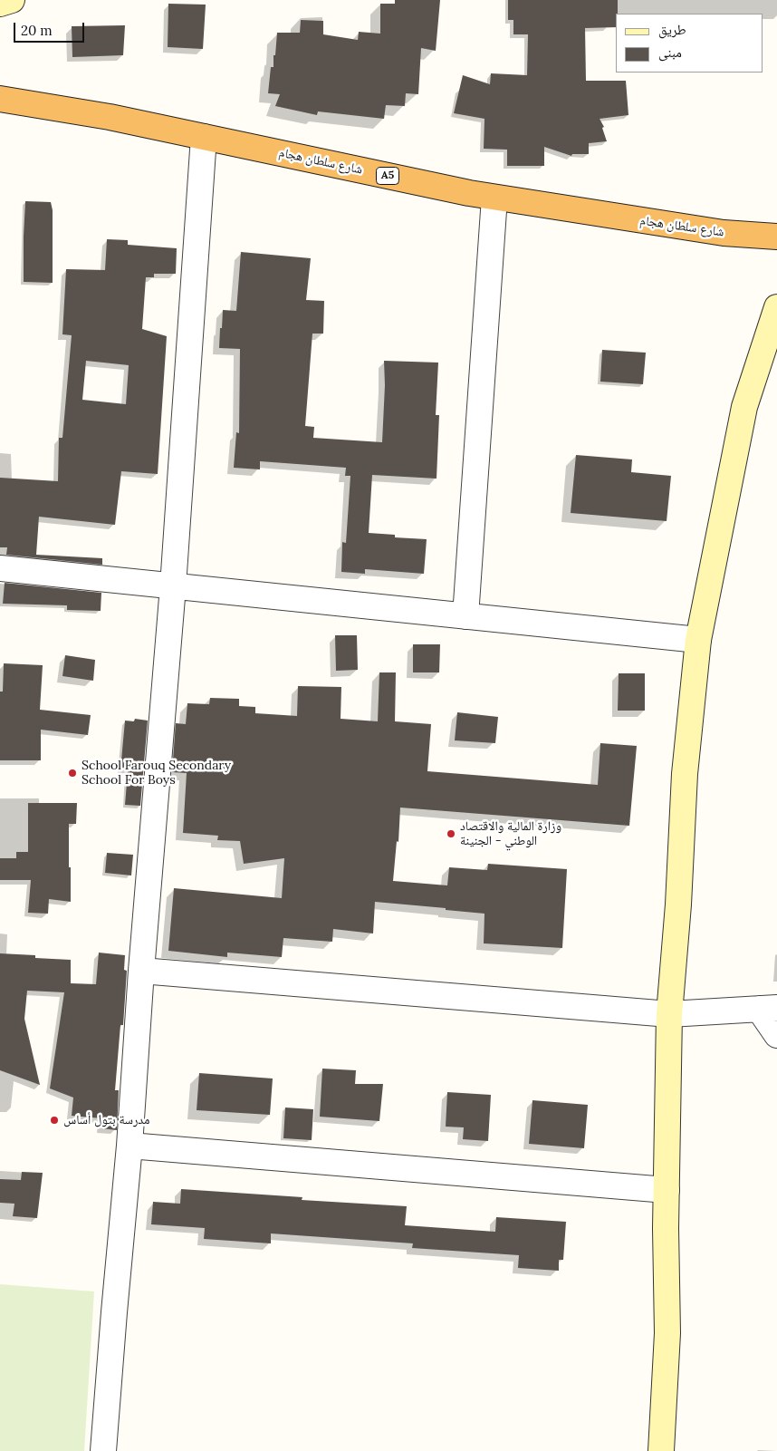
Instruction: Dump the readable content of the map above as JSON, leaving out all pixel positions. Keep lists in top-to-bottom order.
{
  "streets": {
    "highway": ["شارع سلطان هجام", "A5"]
  },
  "places": ["School Farouq Secondary School For Boys", "وزارة المالية والاقتصاد الوطني - الجنينة", "مدرسة بتول أساس"],
  "legend": ["طريق", "مبنى"],
  "scale_bar": "20 m"
}
